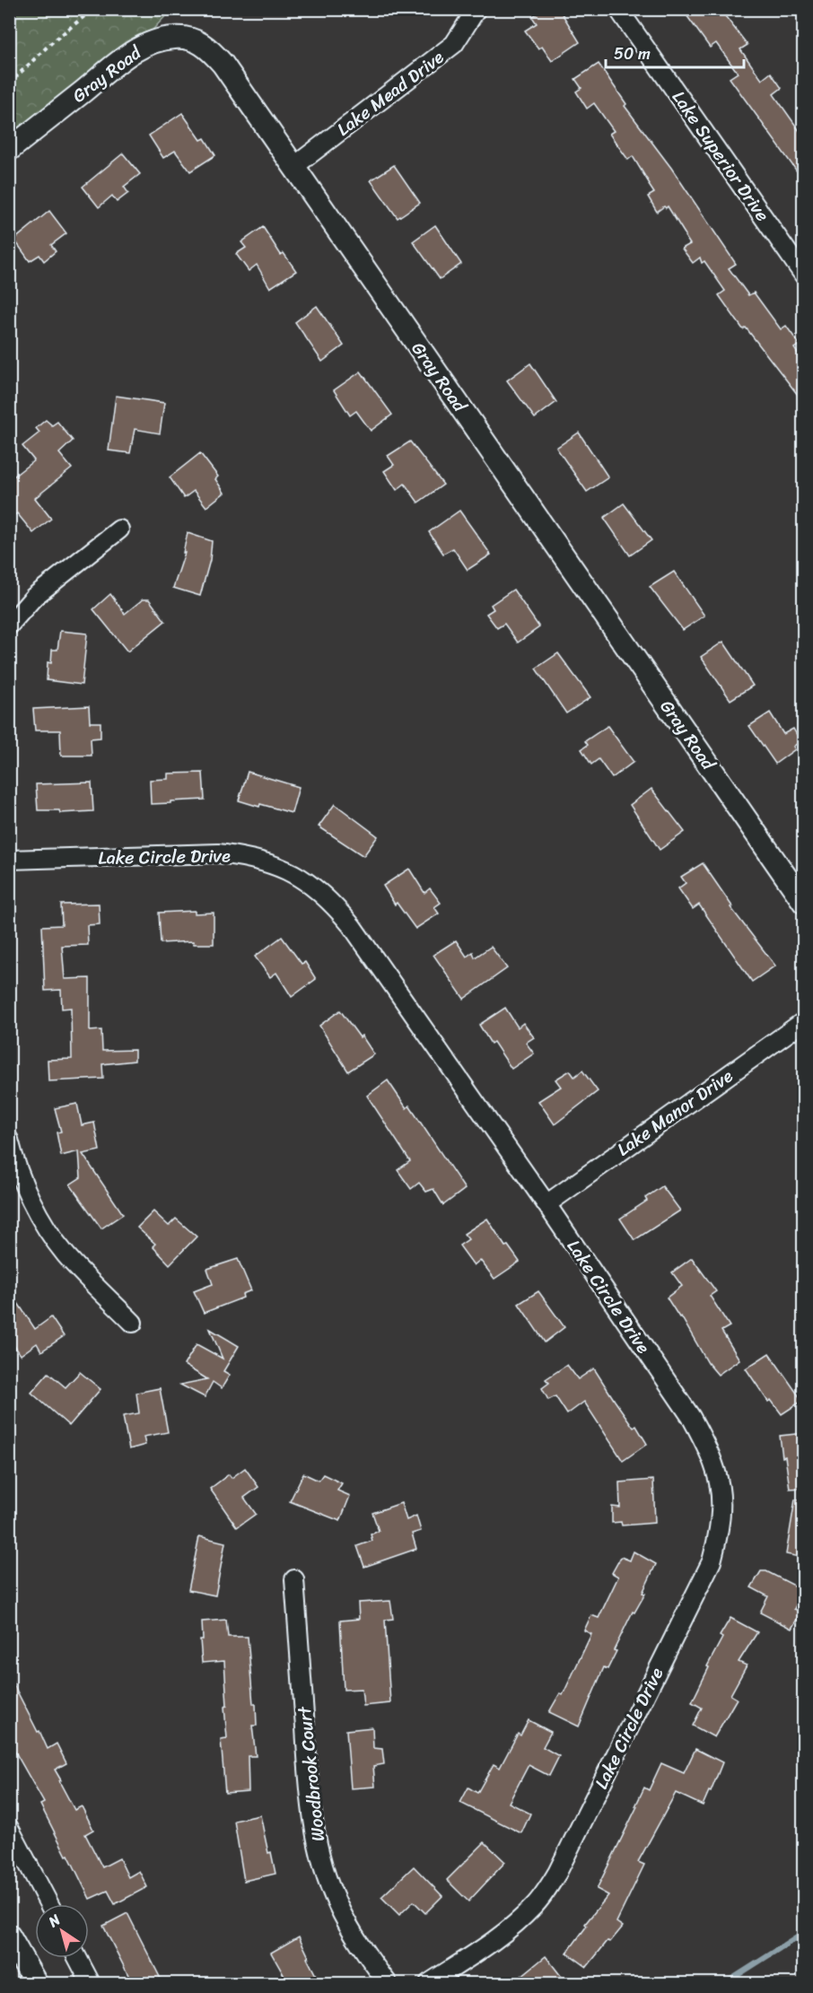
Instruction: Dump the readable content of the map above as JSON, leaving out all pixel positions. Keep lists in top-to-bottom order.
{
  "streets": {
    "street": [
      "Gray Road",
      "Lake Mead Drive",
      "Lake Superior Drive",
      "Lake Circle Drive",
      "Lake Manor Drive",
      "Woodbrook Court"
    ]
  },
  "crossings": [
    ["Gray Road", "Lake Mead Drive"],
    ["Lake Circle Drive", "Lake Manor Drive"]
  ],
  "scale_bar": "50 m",
  "north": "top left"
}
